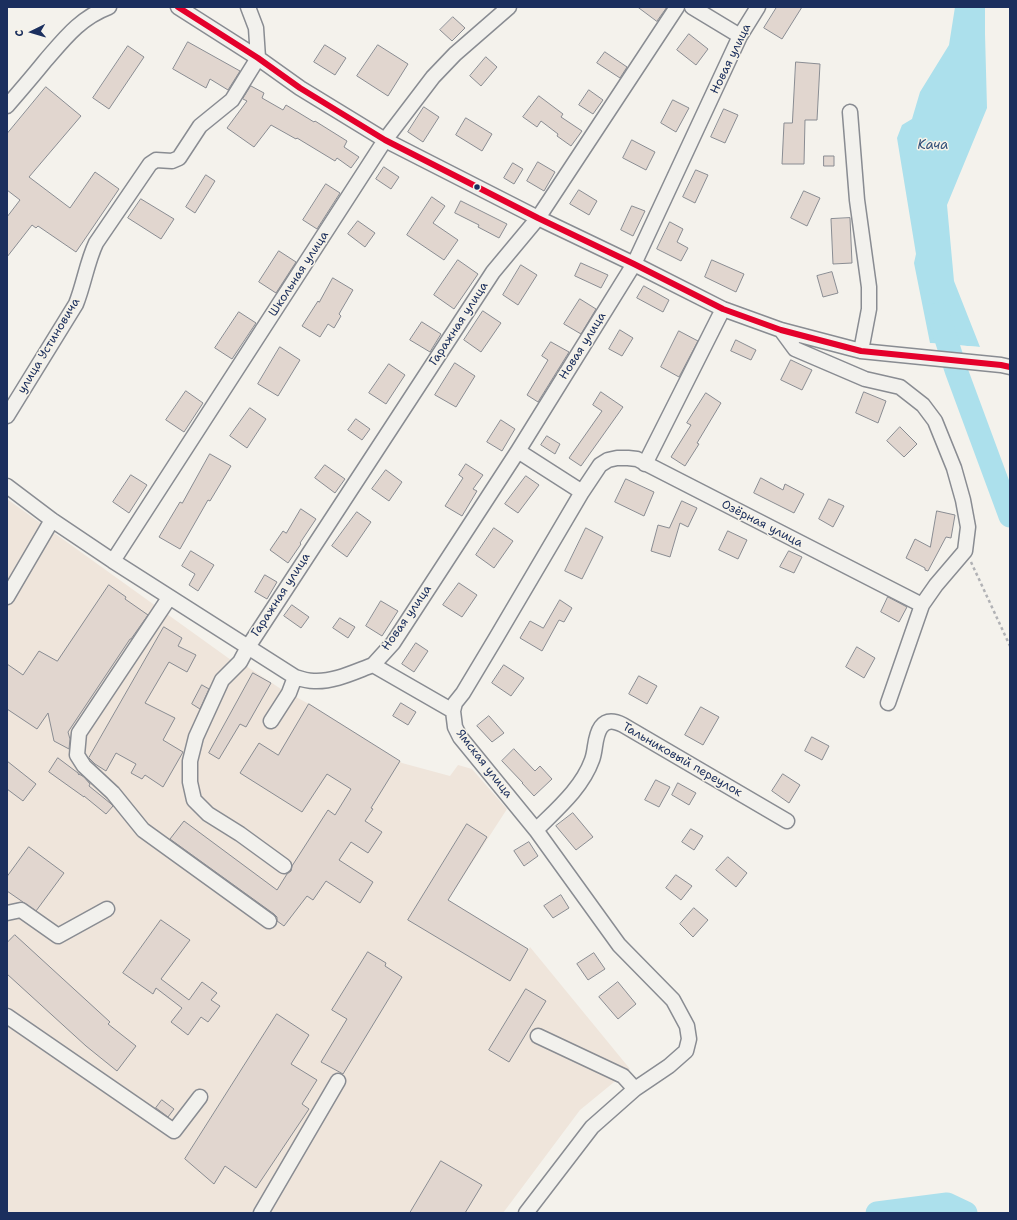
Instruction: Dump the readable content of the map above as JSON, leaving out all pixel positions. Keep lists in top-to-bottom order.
{
  "streets": {
    "street": [
      "Новая улица",
      "Школьная улица",
      "Гаражная улица",
      "улица Устиновича",
      "Озёрная улица",
      "Тальниковый переулок",
      "Ямская улица"
    ]
  },
  "crossings": [
    ["Тальниковый переулок", "Ямская улица"]
  ],
  "water": ["Кача"],
  "north": "left"
}
